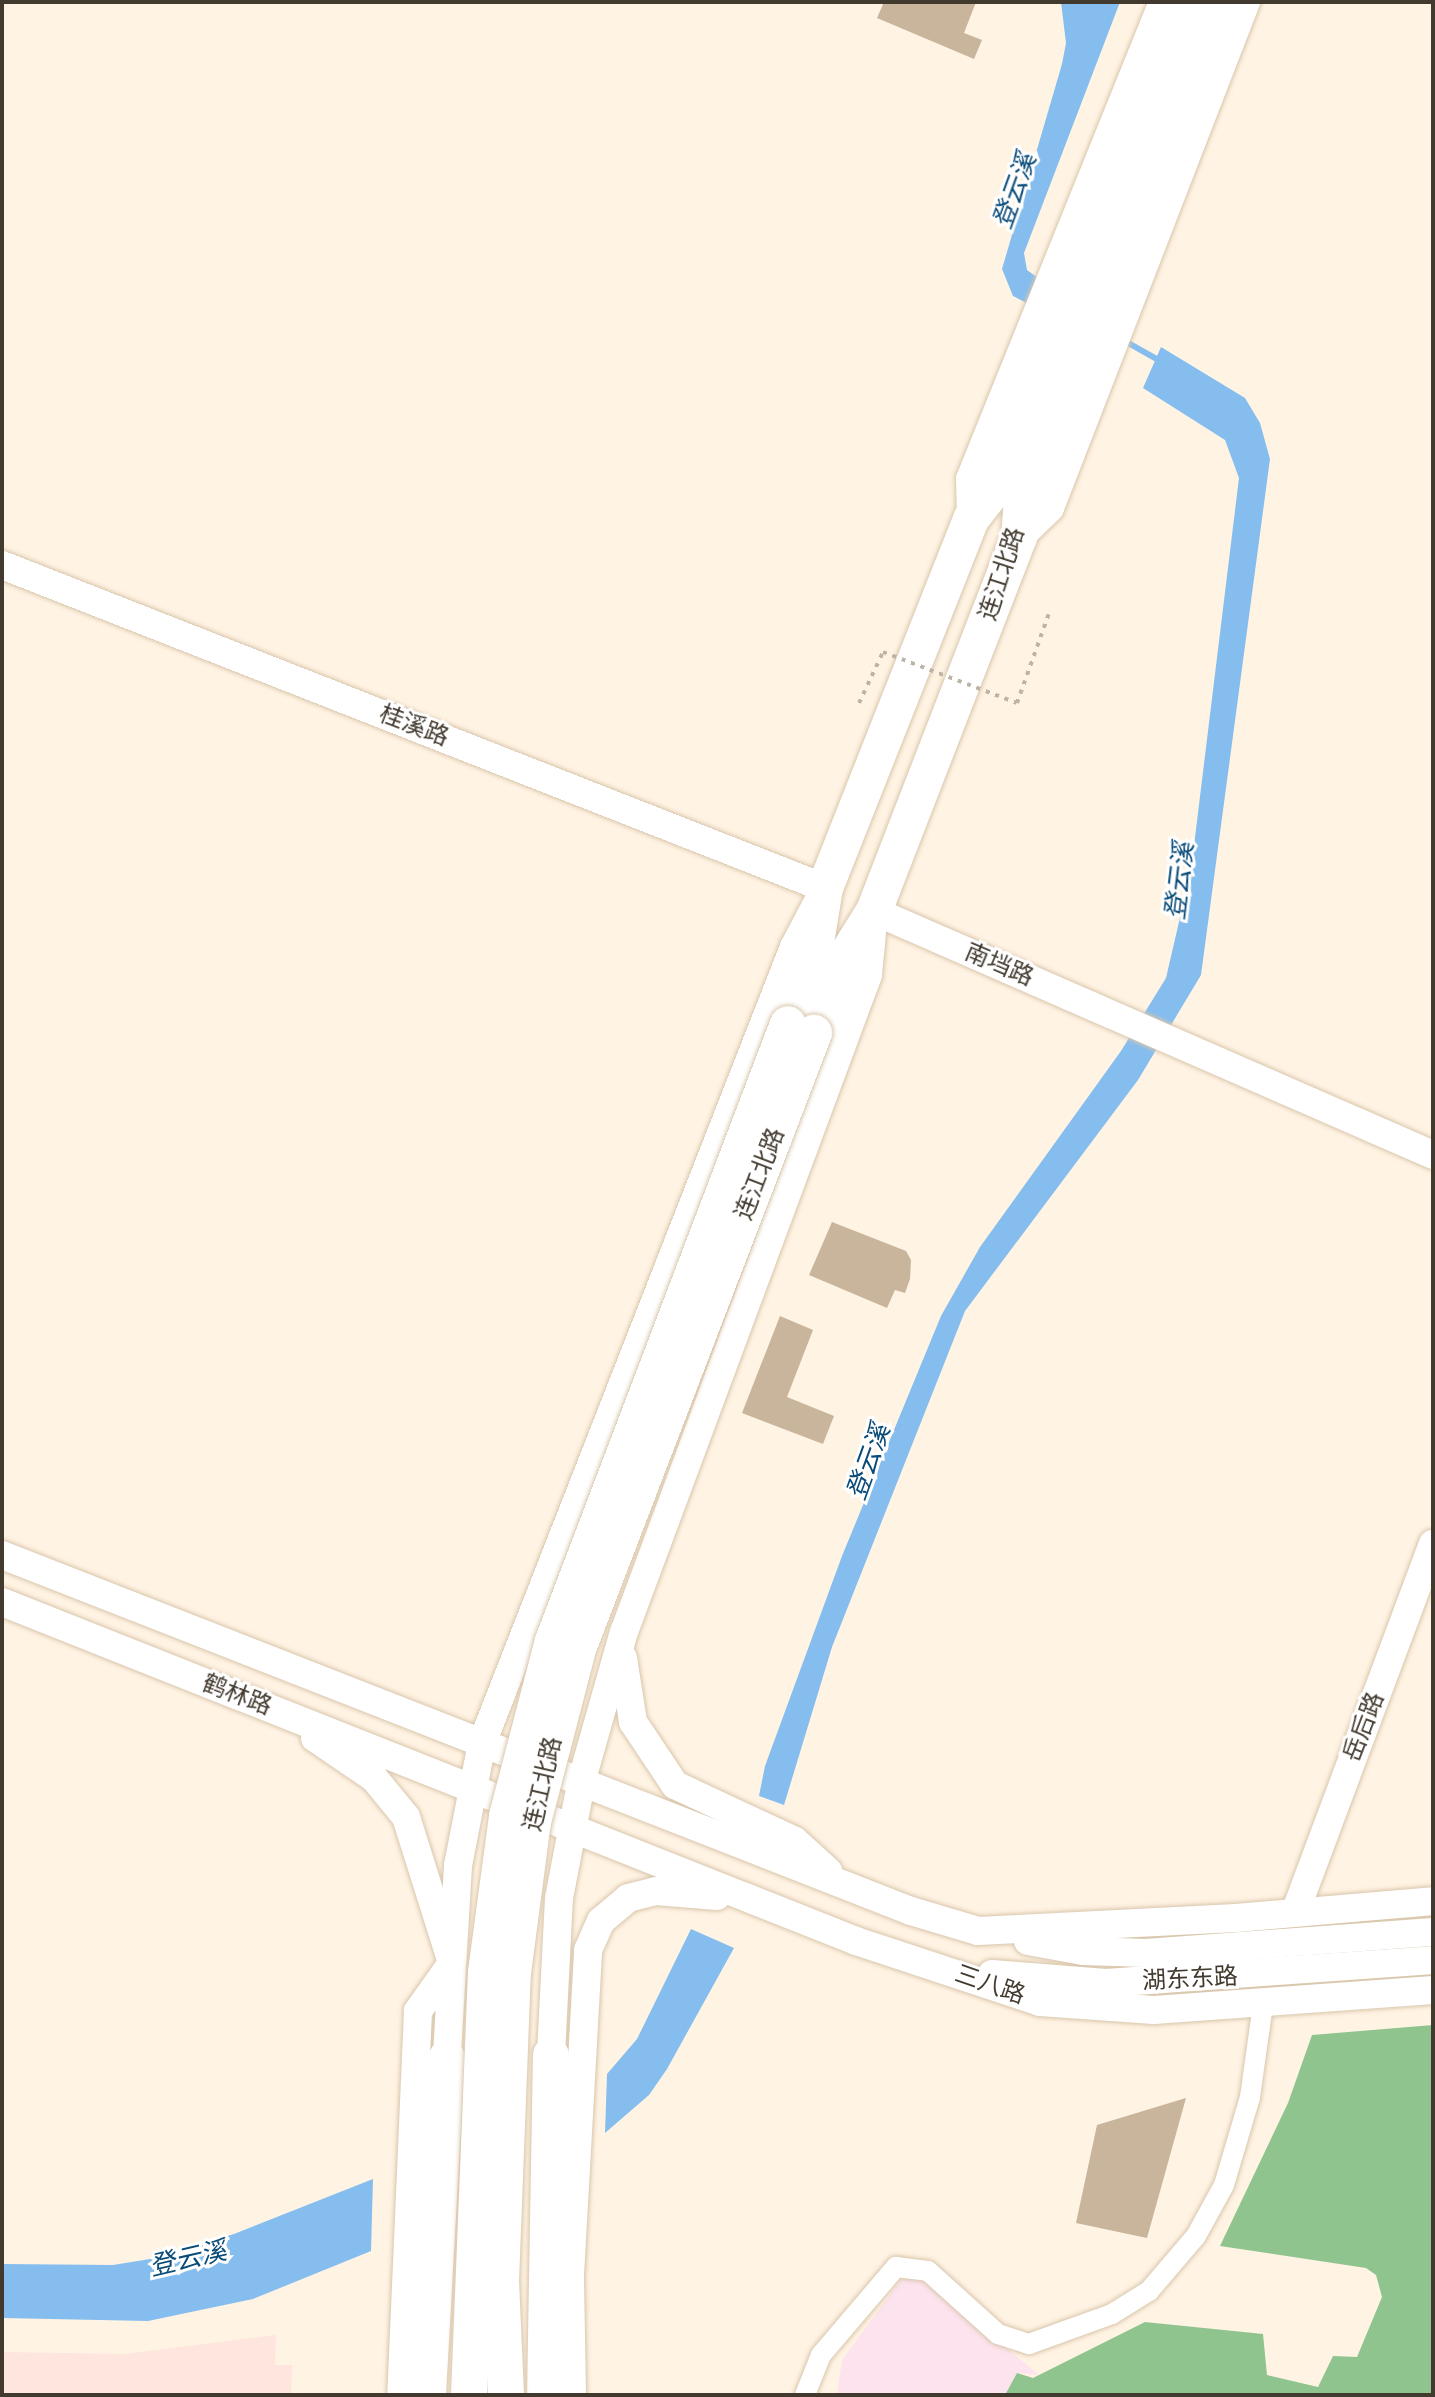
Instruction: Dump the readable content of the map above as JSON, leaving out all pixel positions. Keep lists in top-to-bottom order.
{
  "streets": {
    "highway": ["连江北路"],
    "main road": [
      "桂溪路",
      "南垱路",
      "鹤林路",
      "岳后路",
      "湖东东路",
      "三八路"
    ]
  },
  "crossings": [
    ["连江北路", "桂溪路"],
    ["连江北路", "南垱路"],
    ["鹤林路", "三八路"],
    ["岳后路", "三八路"],
    ["湖东东路", "三八路"]
  ],
  "water": ["登云溪"]
}
